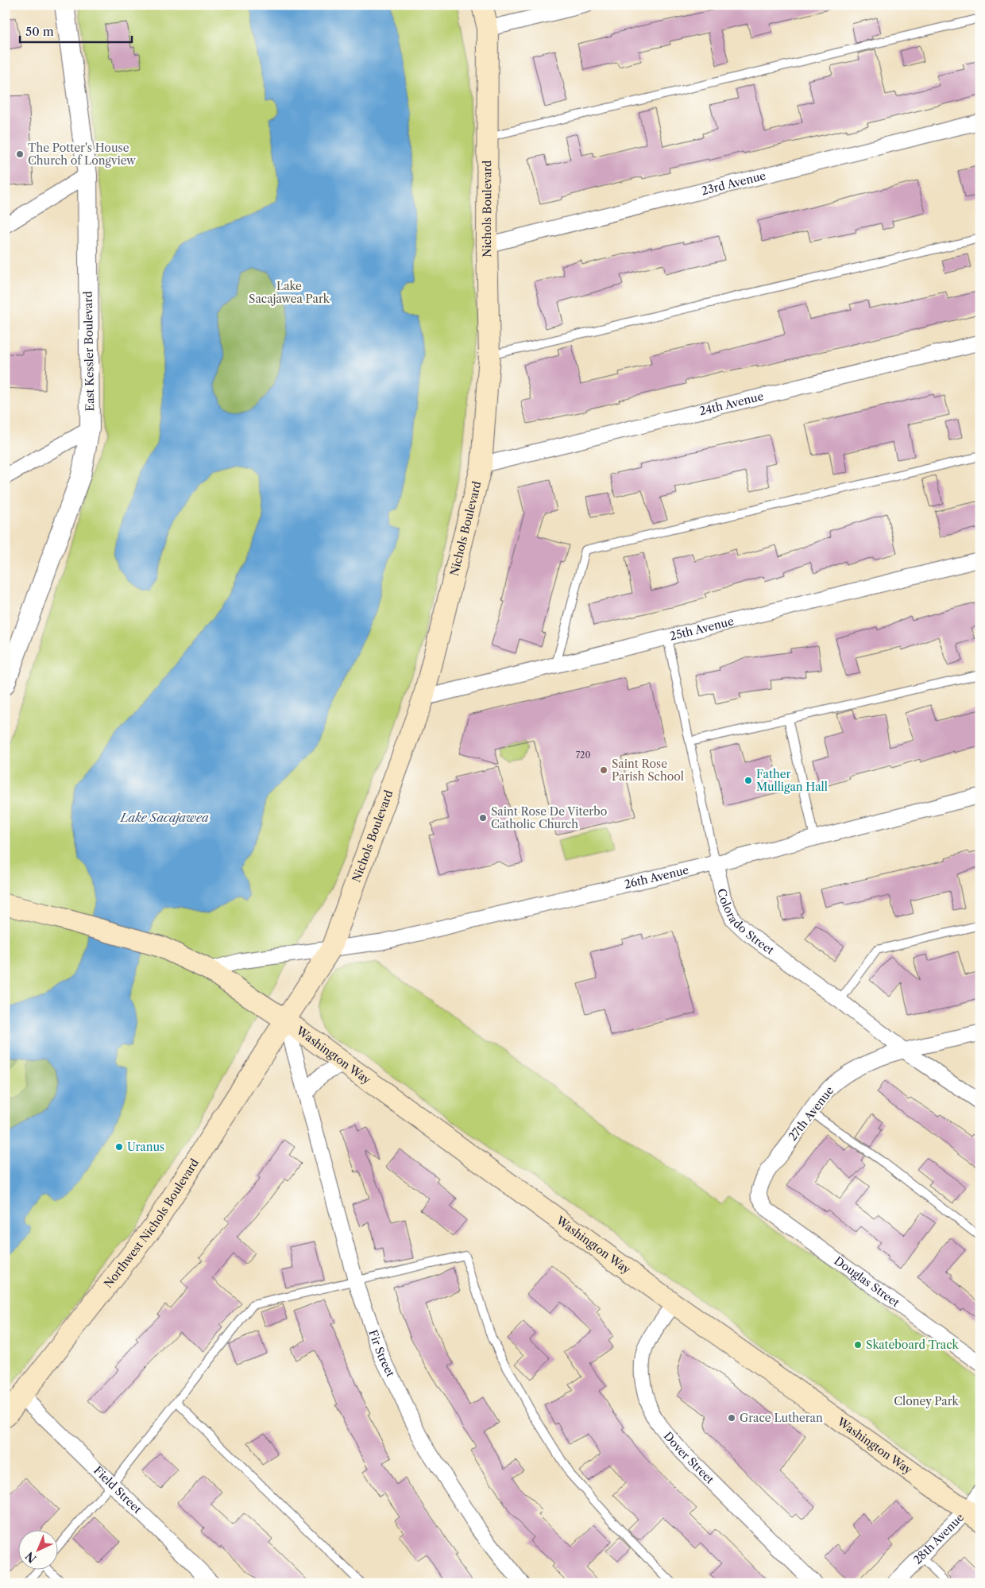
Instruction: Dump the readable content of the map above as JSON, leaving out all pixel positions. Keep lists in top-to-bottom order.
{
  "streets": {
    "main road": ["Nichols Boulevard", "Washington Way", "Northwest Nichols Boulevard"],
    "street": [
      "23rd Avenue",
      "East Kessler Boulevard",
      "24th Avenue",
      "25th Avenue",
      "26th Avenue",
      "Colorado Street",
      "27th Avenue",
      "Douglas Street",
      "Fir Street",
      "Dover Street",
      "Field Street",
      "28th Avenue"
    ]
  },
  "crossings": [
    ["23rd Avenue", "Nichols Boulevard"],
    ["Nichols Boulevard", "24th Avenue"],
    ["Nichols Boulevard", "25th Avenue"],
    ["Nichols Boulevard", "26th Avenue"],
    ["Nichols Boulevard", "Washington Way"],
    ["Nichols Boulevard", "Northwest Nichols Boulevard"],
    ["Nichols Boulevard", "Fir Street"],
    ["25th Avenue", "Colorado Street"],
    ["26th Avenue", "Colorado Street"],
    ["Colorado Street", "27th Avenue"],
    ["Washington Way", "Northwest Nichols Boulevard"],
    ["Washington Way", "Fir Street"],
    ["Washington Way", "Dover Street"],
    ["Washington Way", "28th Avenue"],
    ["27th Avenue", "Douglas Street"],
    ["Northwest Nichols Boulevard", "Fir Street"],
    ["Northwest Nichols Boulevard", "Field Street"]
  ],
  "water": ["Lake Sacajawea"],
  "parks": ["Lake Sacajawea Park", "Cloney Park"],
  "places": [
    "The Potter's House Church of Longview",
    "Saint Rose Parish School",
    "Father Mulligan Hall",
    "Saint Rose De Viterbo Catholic Church",
    "Uranus",
    "Skateboard Track",
    "Grace Lutheran"
  ],
  "house_numbers": ["720"],
  "scale_bar": "50 m",
  "north": "bottom left"
}
